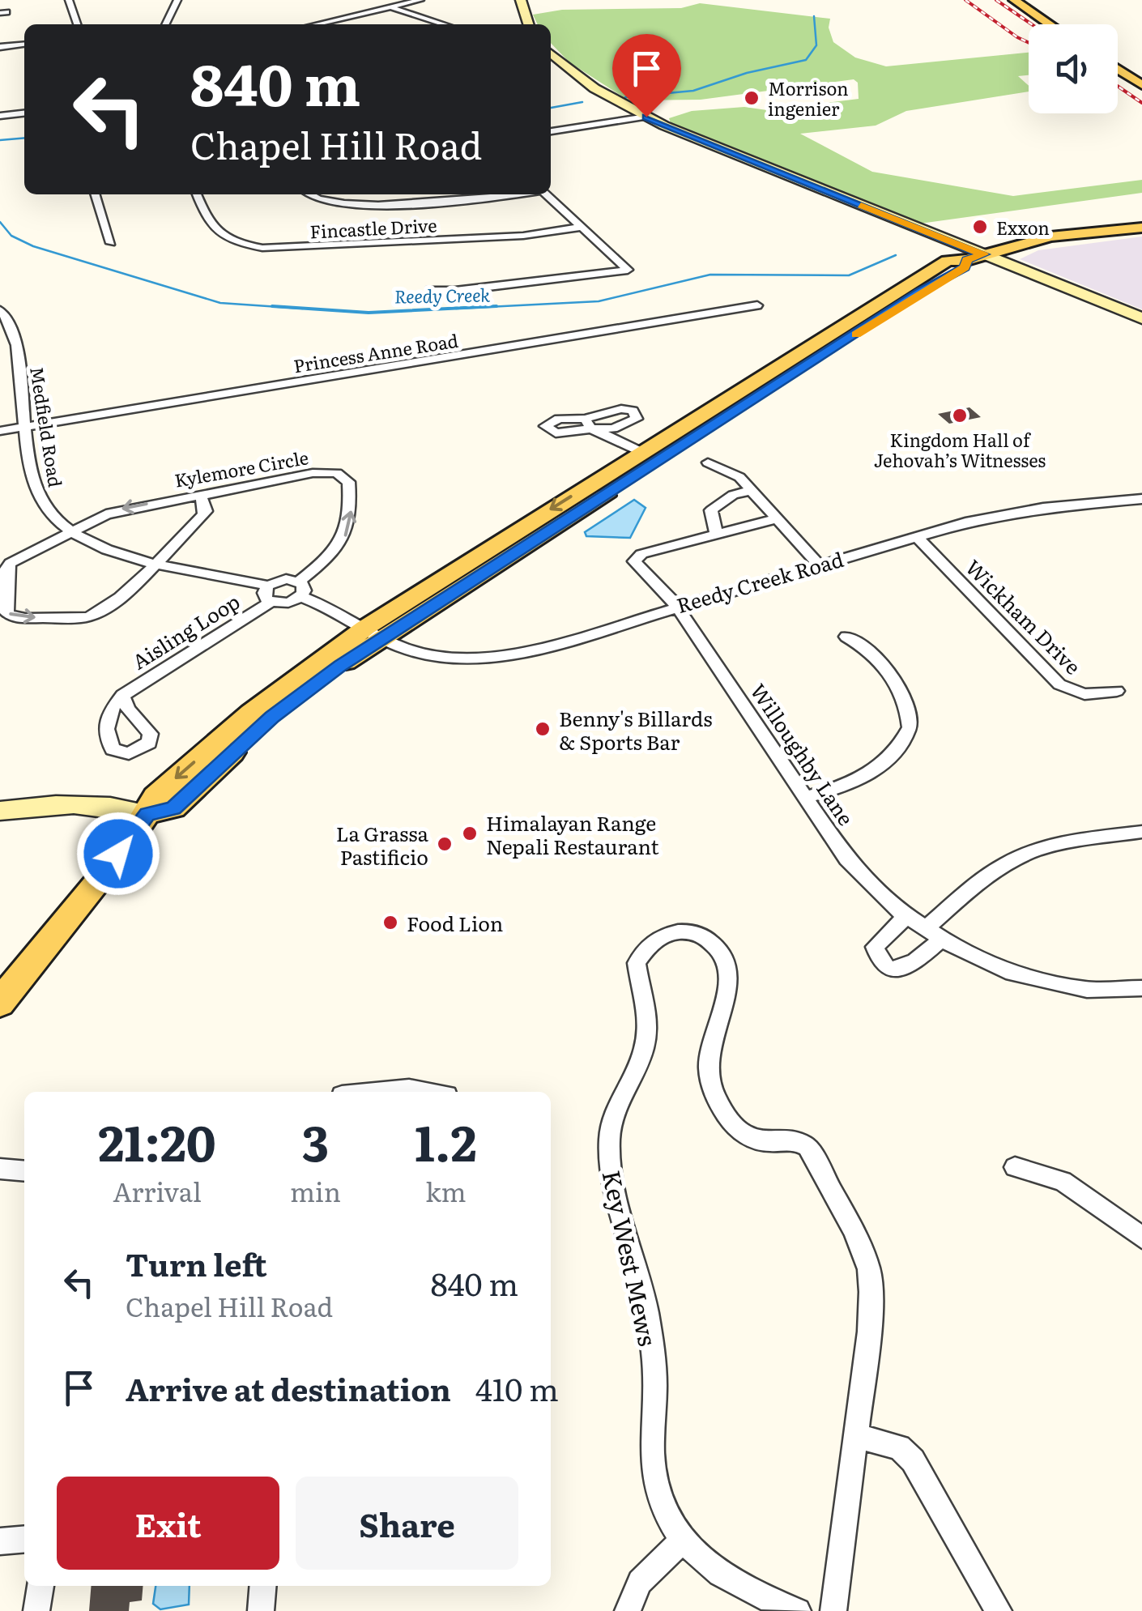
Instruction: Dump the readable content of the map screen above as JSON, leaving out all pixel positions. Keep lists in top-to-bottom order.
{
  "streets": {
    "street": [
      "Fincastle Drive",
      "Princess Anne Road",
      "Medfield Road",
      "Kylemore Circle",
      "Reedy Creek Road",
      "Wickham Drive",
      "Aisling Loop",
      "Willoughby Lane",
      "Key West Mews"
    ]
  },
  "crossings": [
    ["Princess Anne Road", "Medfield Road"],
    ["Medfield Road", "Kylemore Circle"],
    ["Reedy Creek Road", "Wickham Drive"],
    ["Reedy Creek Road", "Willoughby Lane"]
  ],
  "water": ["Reedy Creek"],
  "places": [
    "Morrison ingenier",
    "Exxon",
    "Kingdom Hall of Jehovah’s Witnesses",
    "Benny's Billards & Sports Bar",
    "Himalayan Range Nepali Restaurant",
    "La Grassa Pastificio",
    "Food Lion"
  ],
  "page": {
    "turn": ["840 m", "Chapel Hill Road"],
    "eta": [
      "21:20",
      "Arrival",
      "3",
      "min",
      "1.2",
      "km"
    ],
    "list": [
      {
        "name": "Turn left",
        "note": "Chapel Hill Road",
        "value": "840 m"
      },
      {
        "name": "Arrive at destination",
        "value": "410 m"
      }
    ],
    "buttons": ["Exit", "Share"]
  }
}
